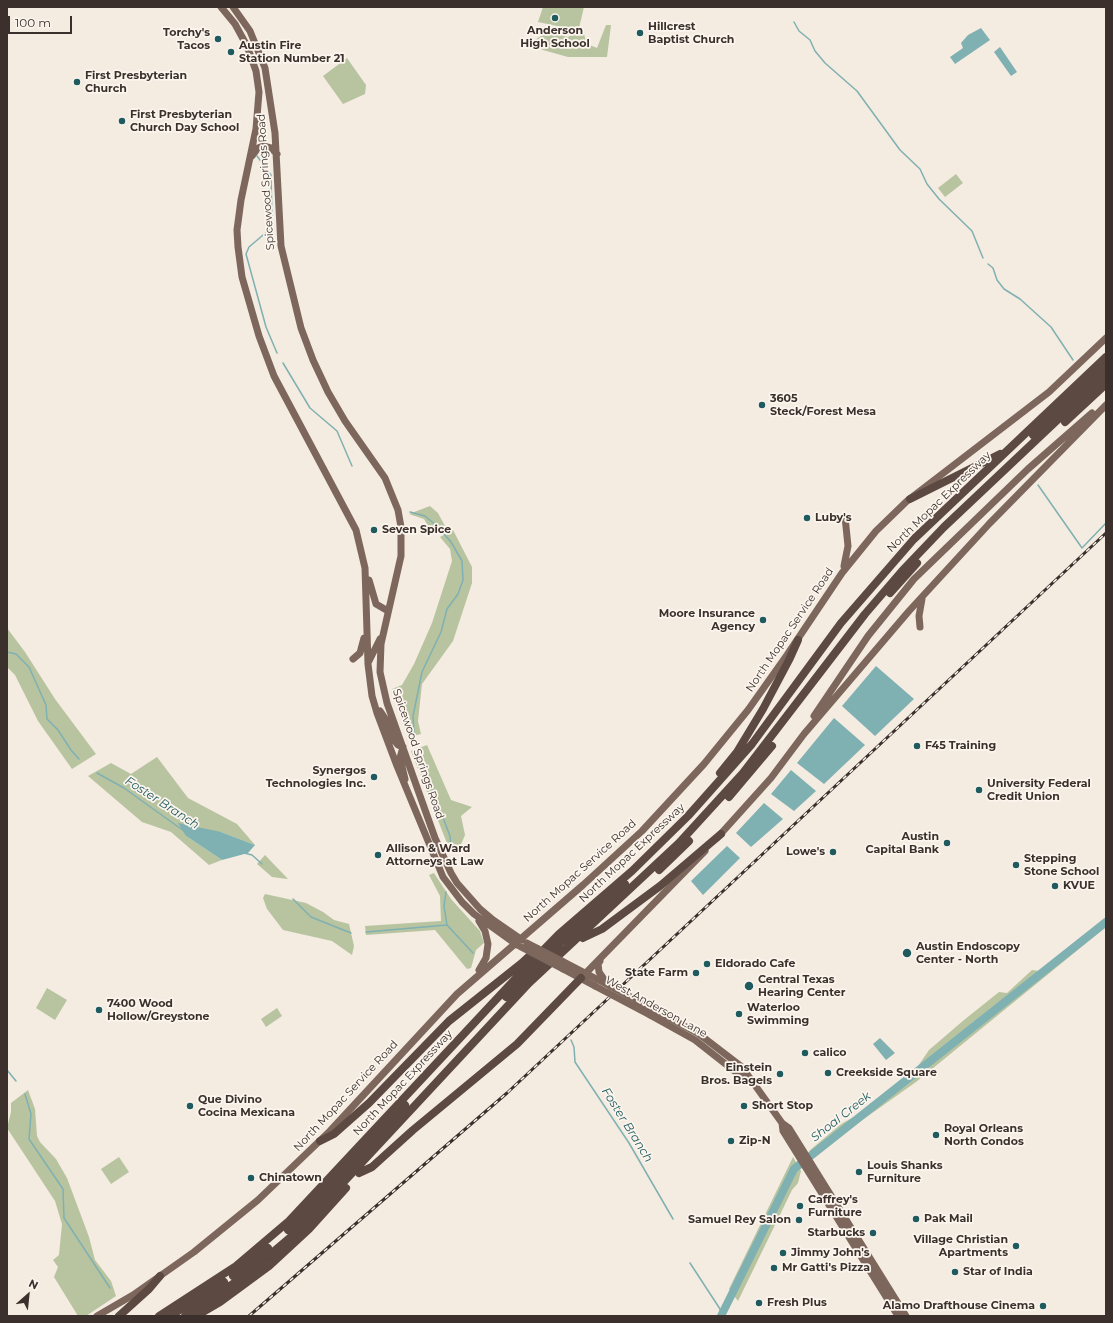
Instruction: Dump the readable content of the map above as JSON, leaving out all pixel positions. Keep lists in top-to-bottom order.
{
  "streets": {
    "highway": ["North Mopac Expressway"],
    "main road": ["Spicewood Springs Road", "North Mopac Service Road", "West Anderson Lane"]
  },
  "crossings": [
    ["Spicewood Springs Road", "North Mopac Service Road"],
    ["Spicewood Springs Road", "West Anderson Lane"]
  ],
  "water": ["Foster Branch", "Shoal Creek"],
  "places": [
    "Anderson High School",
    "Hillcrest Baptist Church",
    "Torchy's Tacos",
    "Austin Fire Station Number 21",
    "First Presbyterian Church",
    "First Presbyterian Church Day School",
    "3605 Steck/Forest Mesa",
    "Luby's",
    "Seven Spice",
    "Moore Insurance Agency",
    "F45 Training",
    "Synergos Technologies Inc.",
    "University Federal Credit Union",
    "Austin Capital Bank",
    "Lowe's",
    "Allison & Ward Attorneys at Law",
    "Stepping Stone School",
    "KVUE",
    "Austin Endoscopy Center - North",
    "Eldorado Cafe",
    "State Farm",
    "Central Texas Hearing Center",
    "7400 Wood Hollow/Greystone",
    "Waterloo Swimming",
    "calico",
    "Creekside Square",
    "Einstein Bros. Bagels",
    "Que Divino Cocina Mexicana",
    "Short Stop",
    "Royal Orleans North Condos",
    "Zip-N",
    "Louis Shanks Furniture",
    "Chinatown",
    "Caffrey's Furniture",
    "Pak Mail",
    "Samuel Rey Salon",
    "Starbucks",
    "Village Christian Apartments",
    "Jimmy John's",
    "Mr Gatti's Pizza",
    "Star of India",
    "Fresh Plus",
    "Alamo Drafthouse Cinema"
  ],
  "scale_bar": "100 m",
  "north": "top right"
}
